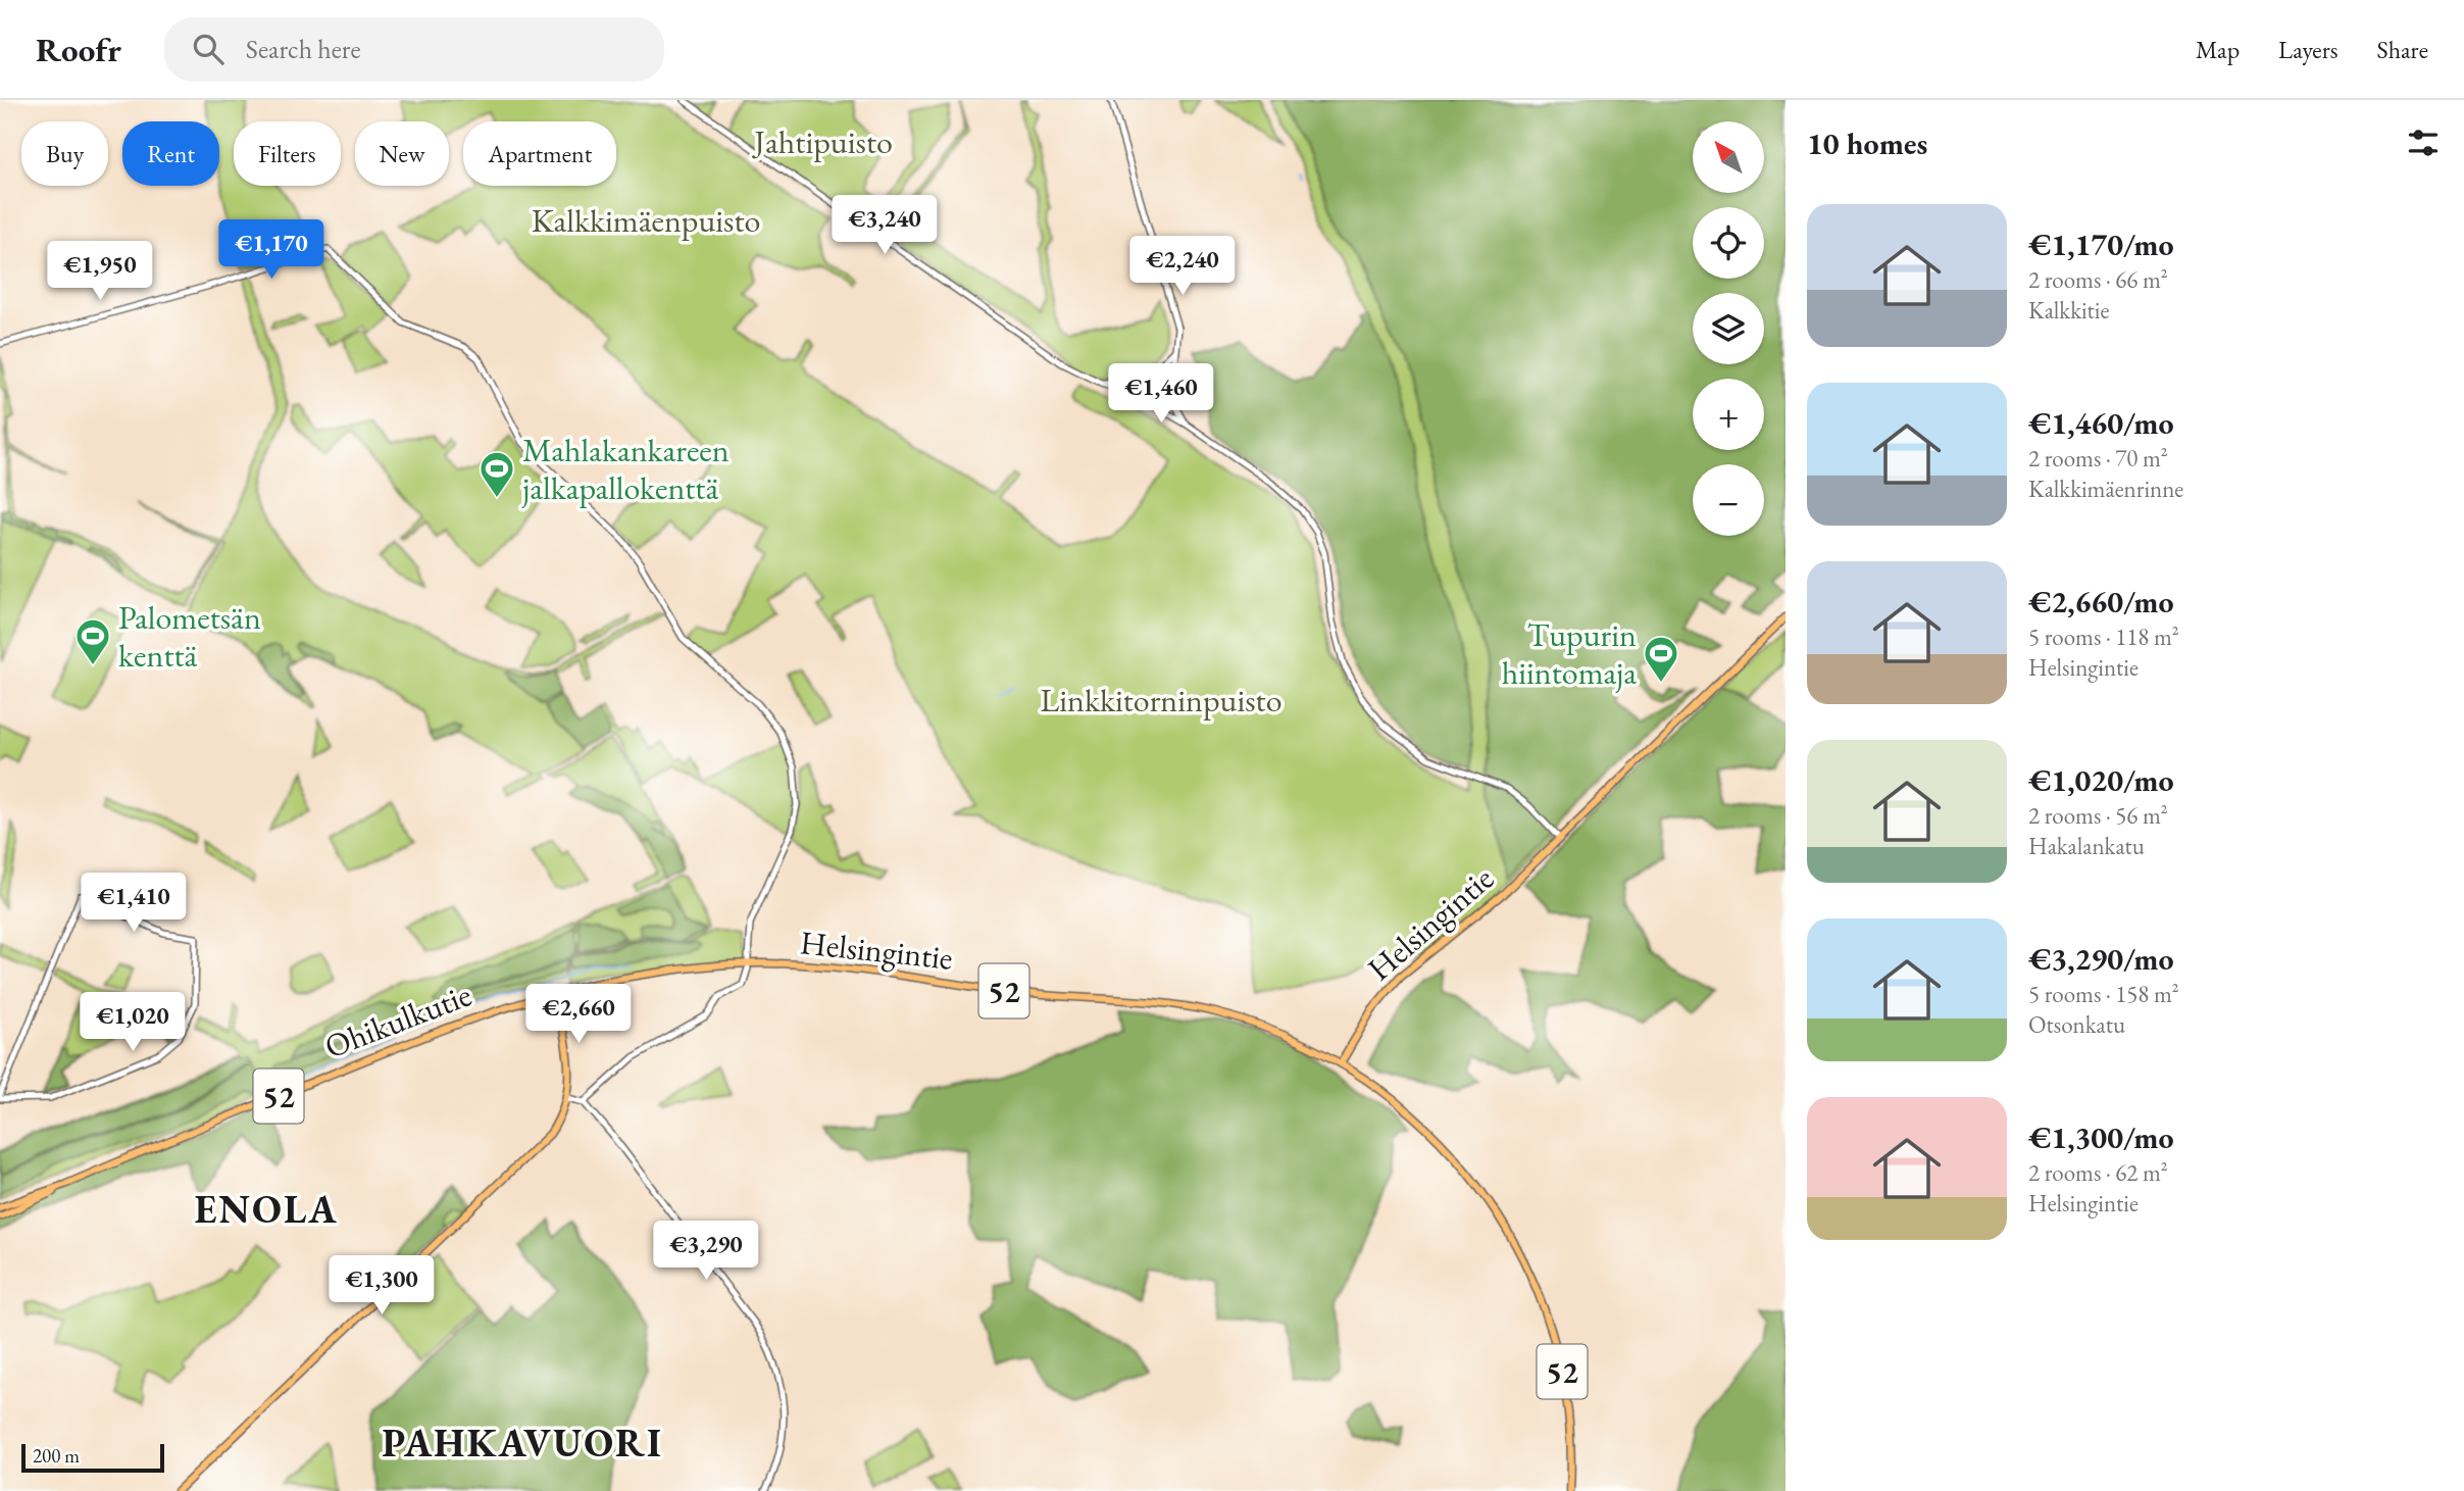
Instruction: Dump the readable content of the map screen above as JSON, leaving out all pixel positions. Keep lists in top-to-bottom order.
{
  "streets": {
    "main road": ["Helsingintie", "52", "Ohikulkutie"]
  },
  "crossings": [
    ["Helsingintie", "52"],
    ["Helsingintie", "Ohikulkutie"]
  ],
  "districts": ["ENOLA", "PAHKAVUORI"],
  "parks": ["Jahtipuisto", "Kalkkimäenpuisto", "Linkkitorninpuisto"],
  "places": {
    "sports": ["Mahlakankareen jalkapallokenttä", "Palometsän kenttä", "Tupurin hiintomaja"]
  },
  "scale_bar": "200 m",
  "north": "top left",
  "page": {
    "header": "Roofr",
    "search": "Search here",
    "nav": ["Map", "Layers", "Share"],
    "heading": "10 homes",
    "map_buttons": ["+", "−"],
    "chip": [
      "Buy",
      "Rent",
      "Filters",
      "New",
      "Apartment"
    ],
    "list": [
      {
        "name": "€1,170/mo",
        "note": "2 rooms · 66 m² · Kalkkitie"
      },
      {
        "name": "€1,460/mo",
        "note": "2 rooms · 70 m² · Kalkkimäenrinne"
      },
      {
        "name": "€2,660/mo",
        "note": "5 rooms · 118 m² · Helsingintie"
      },
      {
        "name": "€1,020/mo",
        "note": "2 rooms · 56 m² · Hakalankatu"
      },
      {
        "name": "€3,290/mo",
        "note": "5 rooms · 158 m² · Otsonkatu"
      },
      {
        "name": "€1,300/mo",
        "note": "2 rooms · 62 m² · Helsingintie"
      }
    ],
    "price": [
      "€3,240",
      "€1,170",
      "€2,240",
      "€1,950",
      "€1,460",
      "€1,410",
      "€2,660",
      "€1,020",
      "€3,290",
      "€1,300"
    ],
    "scale": "200 m"
  }
}
